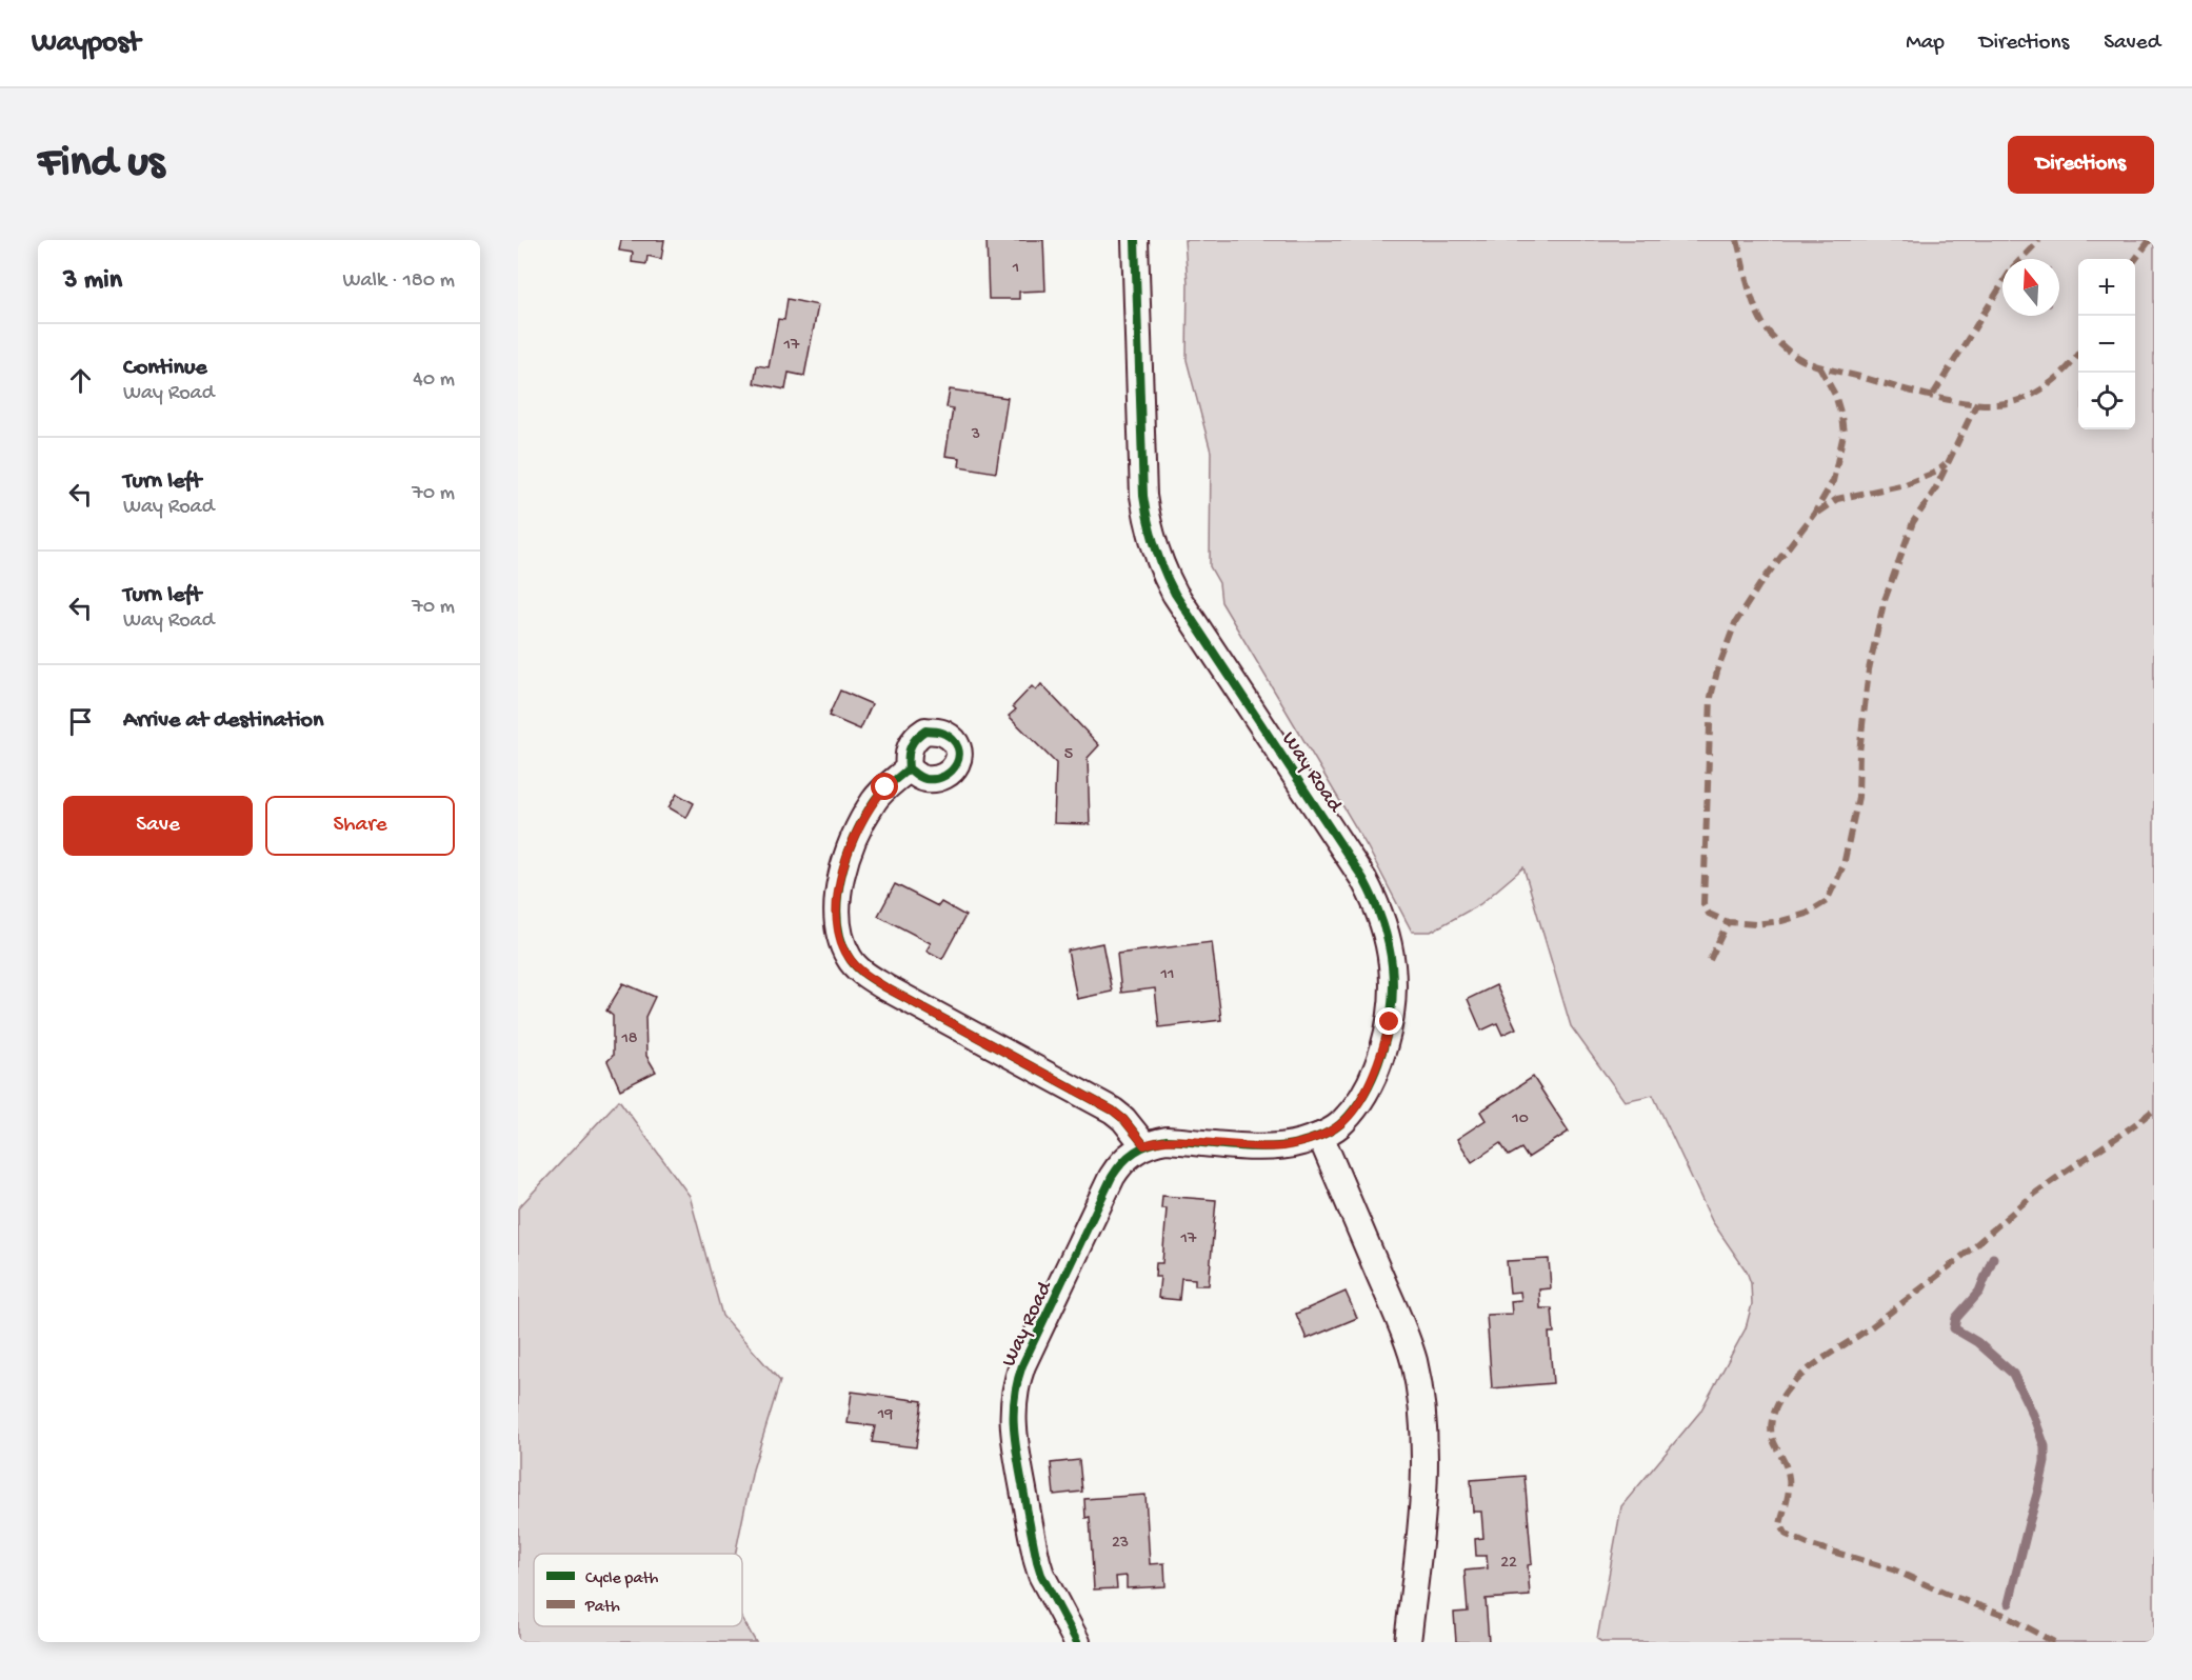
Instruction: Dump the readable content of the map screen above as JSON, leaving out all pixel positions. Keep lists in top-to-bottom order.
{
  "streets": {
    "street": ["Way Road"]
  },
  "house_numbers": [
    "1",
    "17",
    "3",
    "5",
    "11",
    "18",
    "10",
    "17",
    "19",
    "23",
    "22"
  ],
  "legend": ["Cycle path", "Path"],
  "north": "top",
  "page": {
    "header": "Waypost",
    "nav": ["Map", "Directions", "Saved"],
    "buttons": [
      "Directions",
      ["Save", "Share"]
    ],
    "title": "Find us",
    "heading": ["3 min", "Walk · 180 m"],
    "map_buttons": ["+", "−"],
    "list": [
      ["Continue", "Way Road", "40 m"],
      ["Turn left", "Way Road", "70 m"],
      ["Turn left", "Way Road", "70 m"],
      "Arrive at destination"
    ]
  }
}
